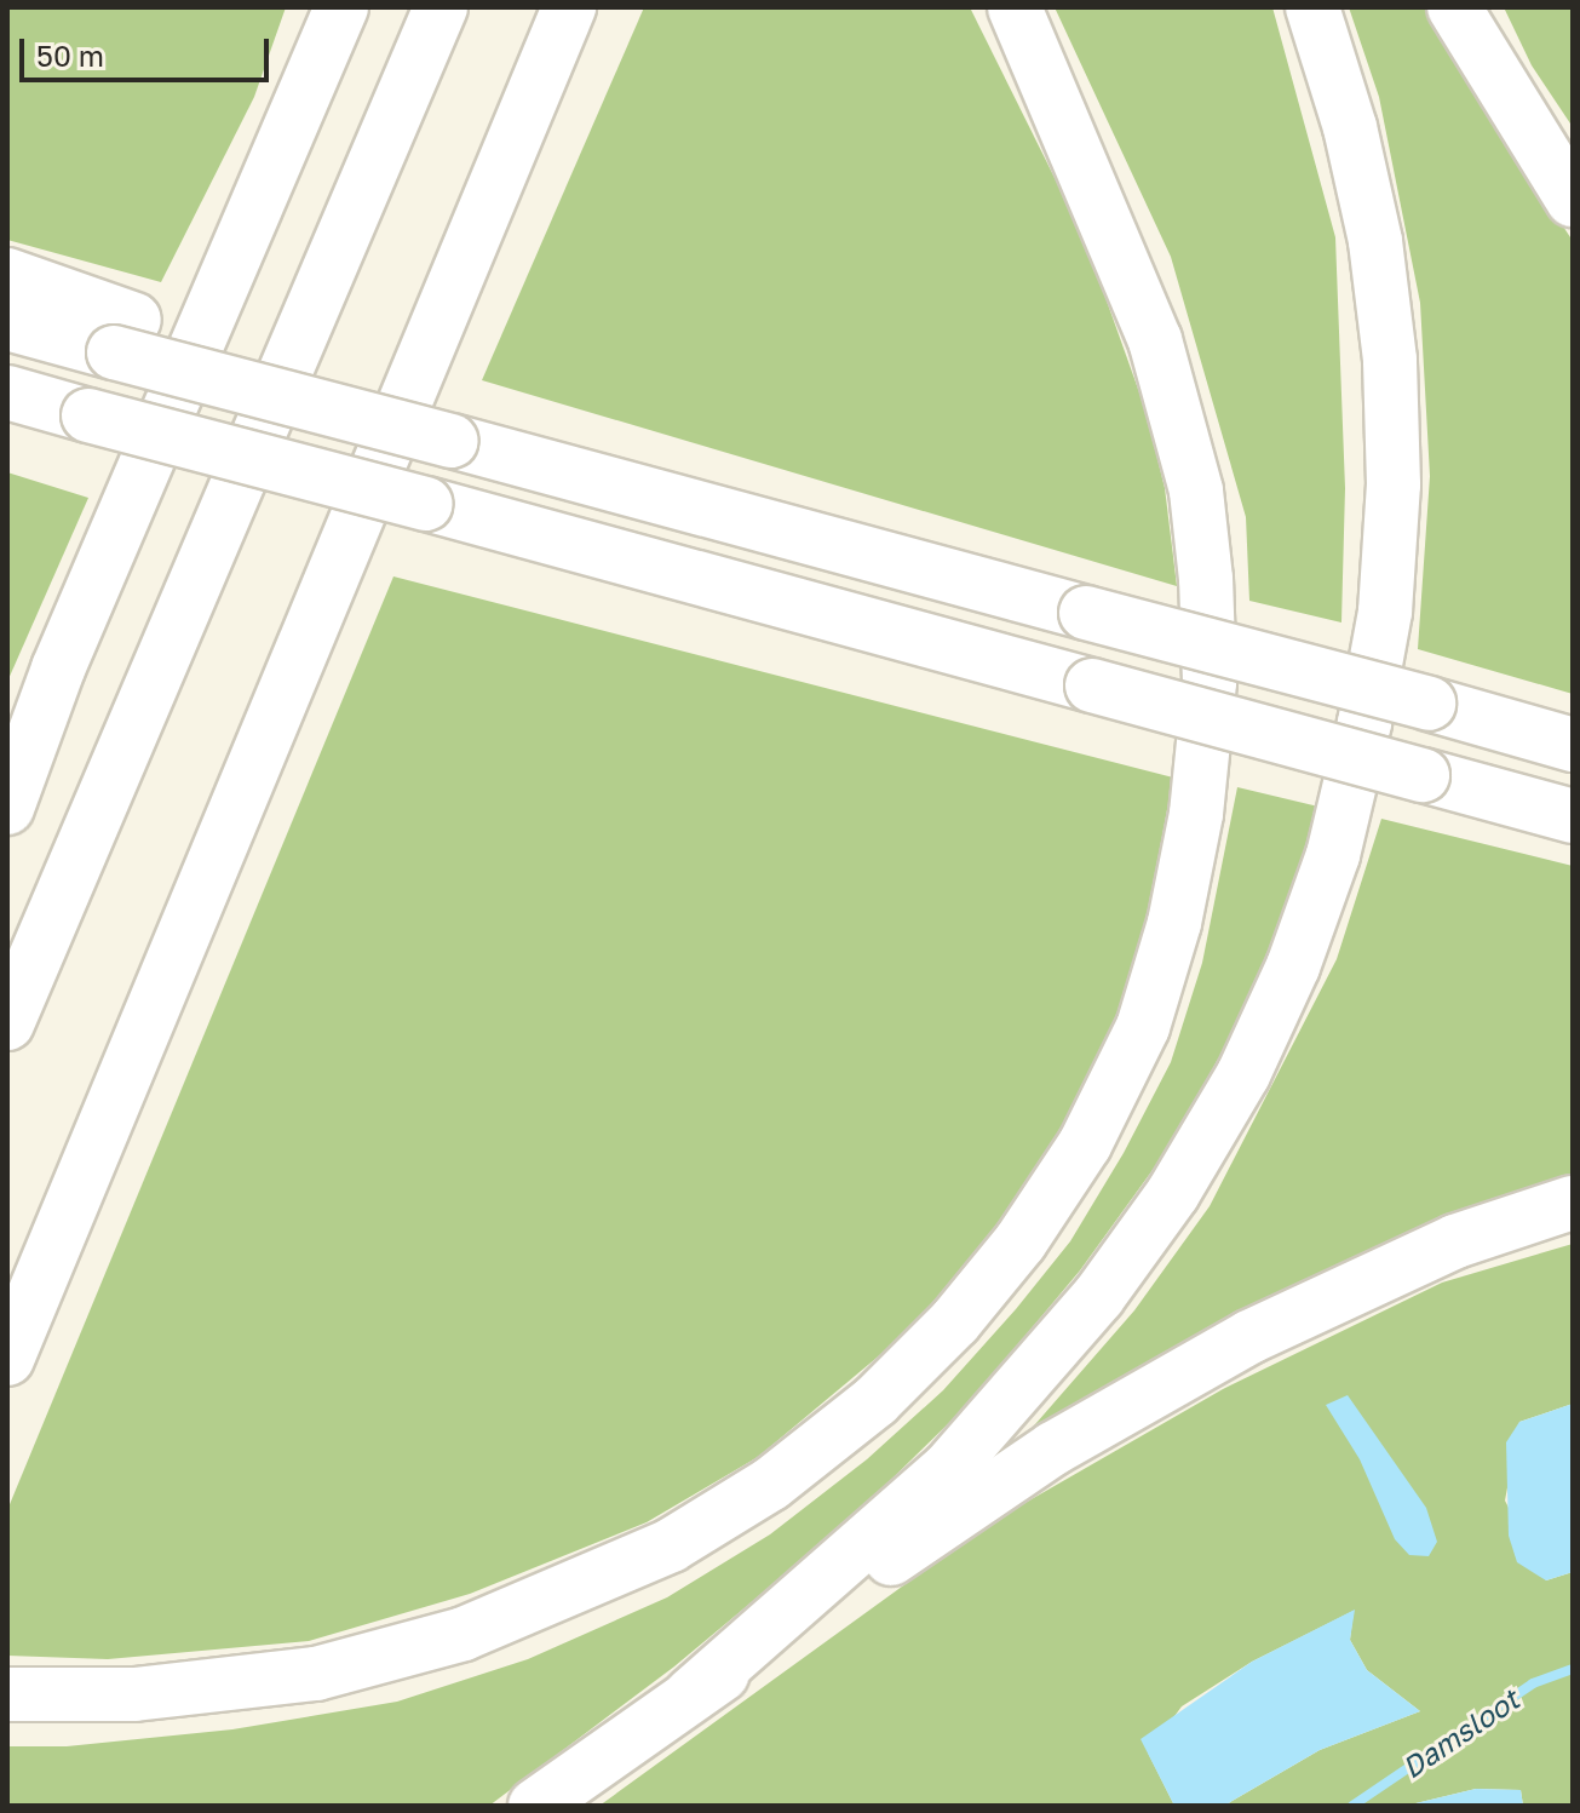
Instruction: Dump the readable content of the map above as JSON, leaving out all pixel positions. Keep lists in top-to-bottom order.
{
  "water": ["Damsloot"],
  "scale_bar": "50 m"
}
